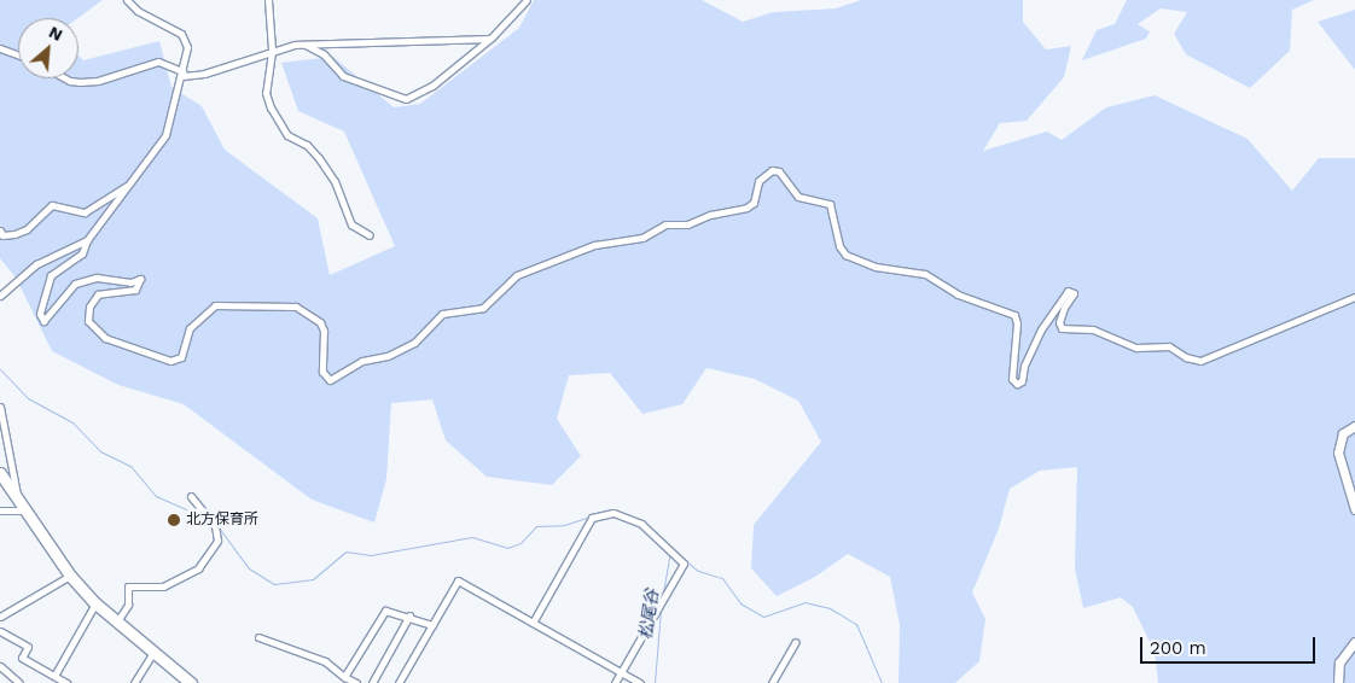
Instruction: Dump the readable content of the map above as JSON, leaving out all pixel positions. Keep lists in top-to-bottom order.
{
  "water": ["松尾谷"],
  "places": ["北方保育所"],
  "scale_bar": "200 m",
  "north": "top right"
}
